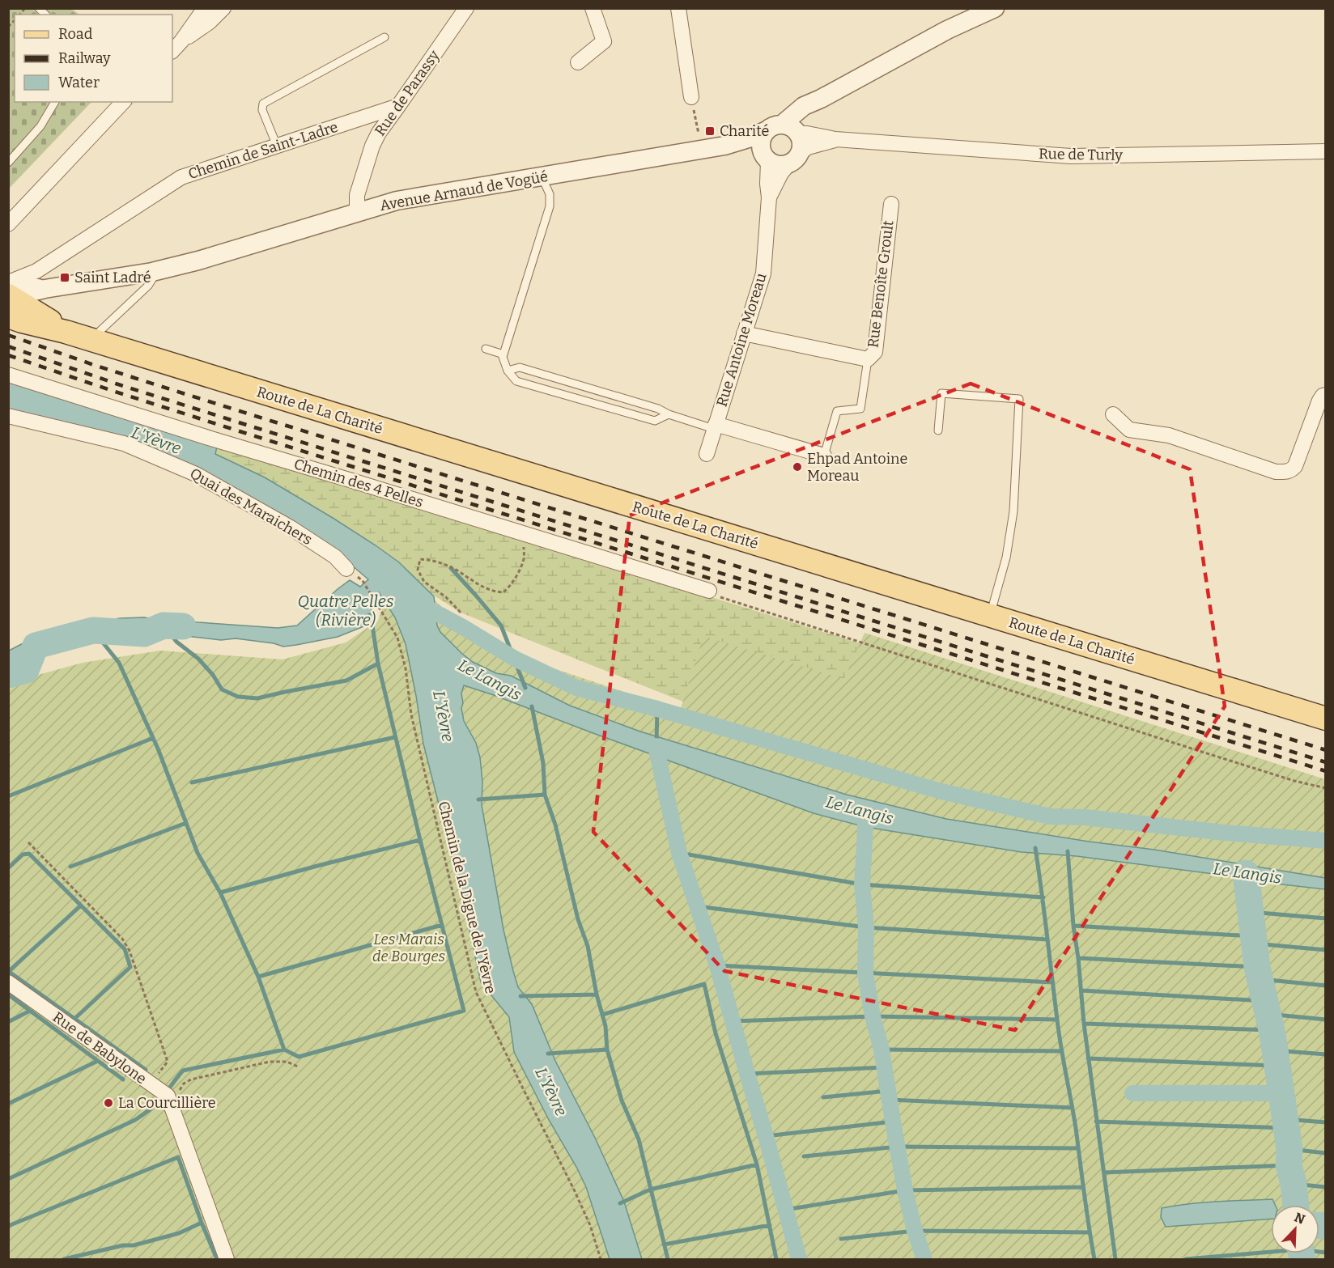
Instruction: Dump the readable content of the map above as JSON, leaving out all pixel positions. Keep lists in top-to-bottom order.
{
  "streets": {
    "main road": ["Route de La Charité"],
    "street": [
      "Rue de Parassy",
      "Chemin de Saint-Ladre",
      "Rue de Turly",
      "Avenue Arnaud de Vogüé",
      "Rue Benoîte Groult",
      "Rue Antoine Moreau",
      "Chemin des 4 Pelles",
      "Quai des Maraichers",
      "Rue de Babylone"
    ],
    "path": ["Chemin de la Digue de l'Yèvre"]
  },
  "crossings": [
    ["Rue de Parassy", "Chemin de Saint-Ladre"],
    ["Rue de Parassy", "Avenue Arnaud de Vogüé"],
    ["Chemin de Saint-Ladre", "Avenue Arnaud de Vogüé"],
    ["Chemin de Saint-Ladre", "Route de La Charité"],
    ["Rue de Turly", "Avenue Arnaud de Vogüé"],
    ["Rue de Turly", "Rue Antoine Moreau"],
    ["Avenue Arnaud de Vogüé", "Rue Antoine Moreau"],
    ["Avenue Arnaud de Vogüé", "Route de La Charité"],
    ["Rue Benoîte Groult", "Rue Antoine Moreau"]
  ],
  "water": ["L'Yèvre", "Quatre Pelles (Rivière)", "Le Langis"],
  "parks": ["Les Marais de Bourges"],
  "places": {
    "transit": ["Charité", "Saint Ladré"],
    "other": ["Ehpad Antoine Moreau", "La Courcillière"]
  },
  "legend": ["Road", "Railway", "Water"],
  "north": "top right"
}
